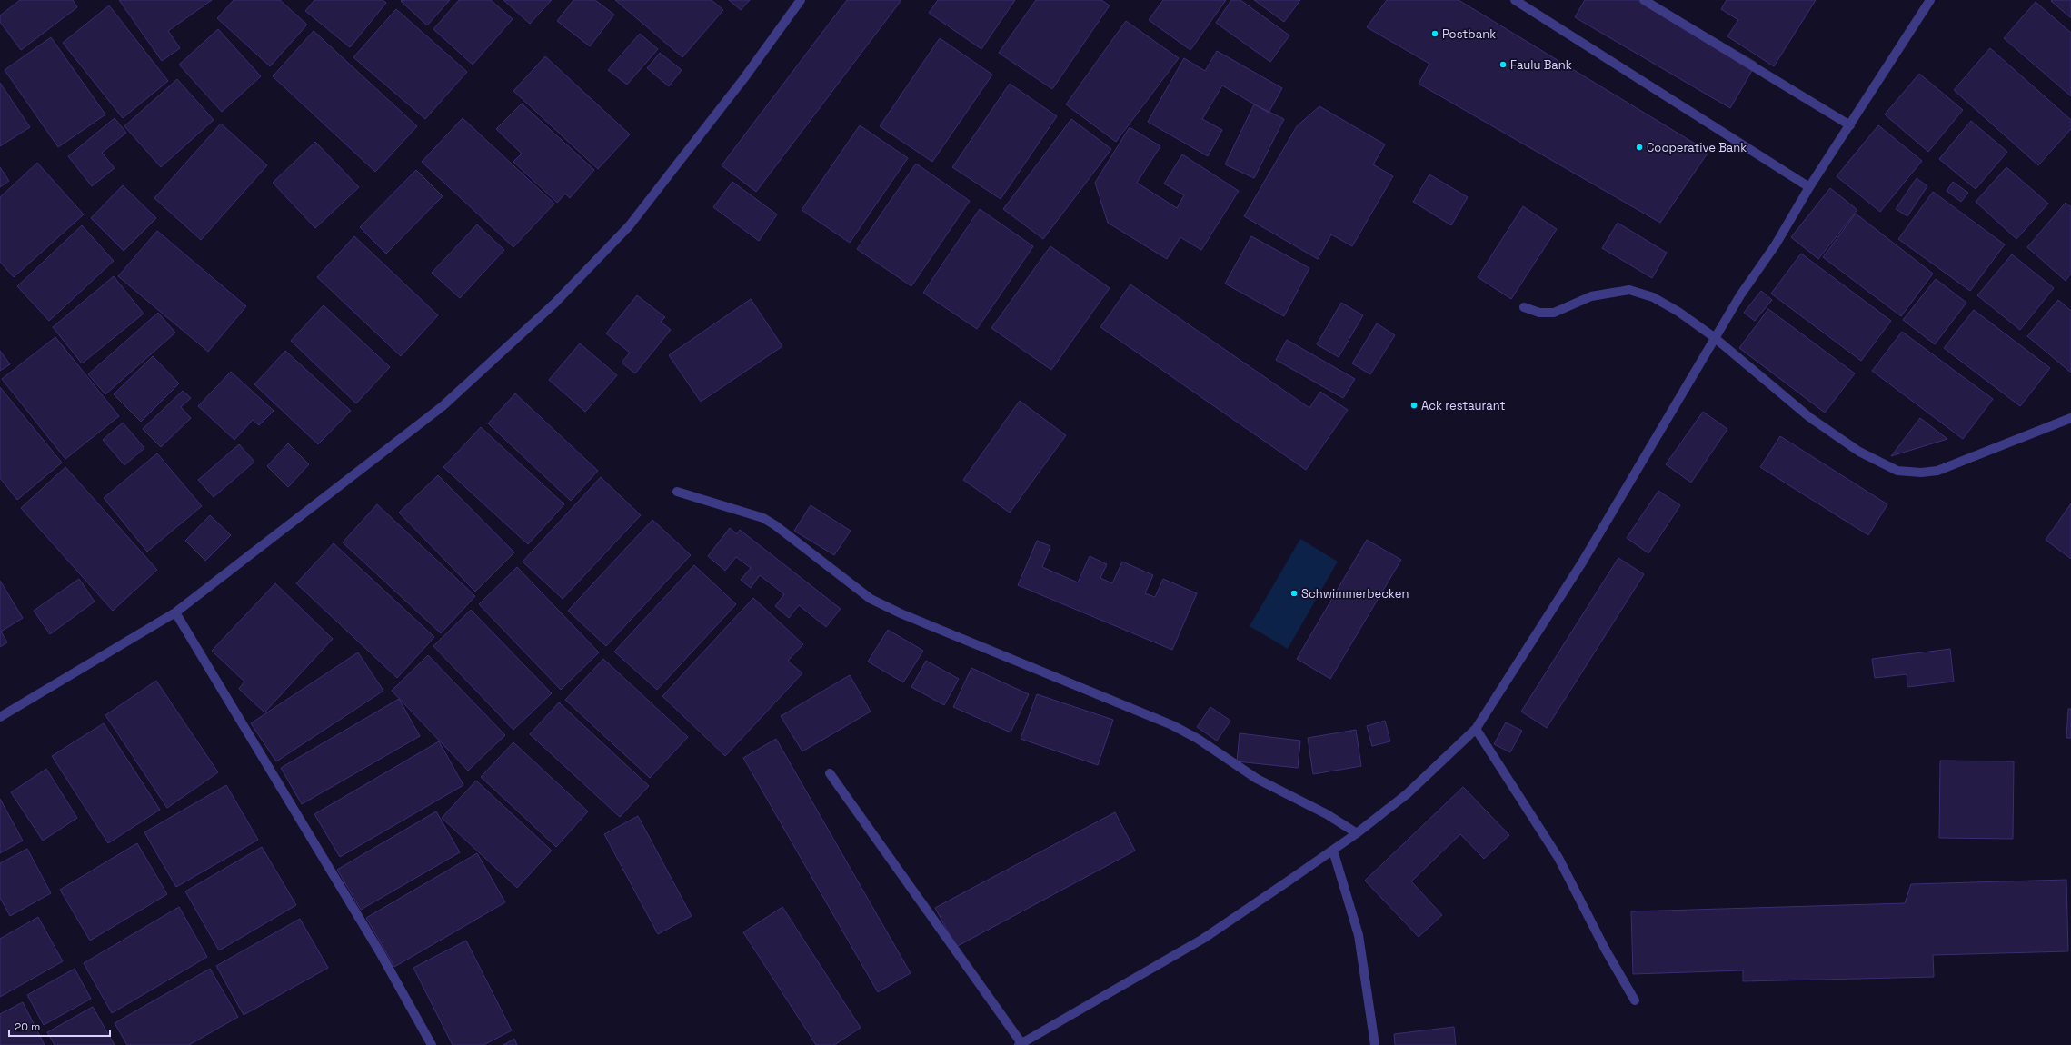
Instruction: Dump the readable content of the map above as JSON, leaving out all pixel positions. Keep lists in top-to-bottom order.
{
  "places": [
    "Postbank",
    "Faulu Bank",
    "Cooperative Bank",
    "Ack restaurant",
    "Schwimmerbecken"
  ],
  "scale_bar": "20 m"
}
